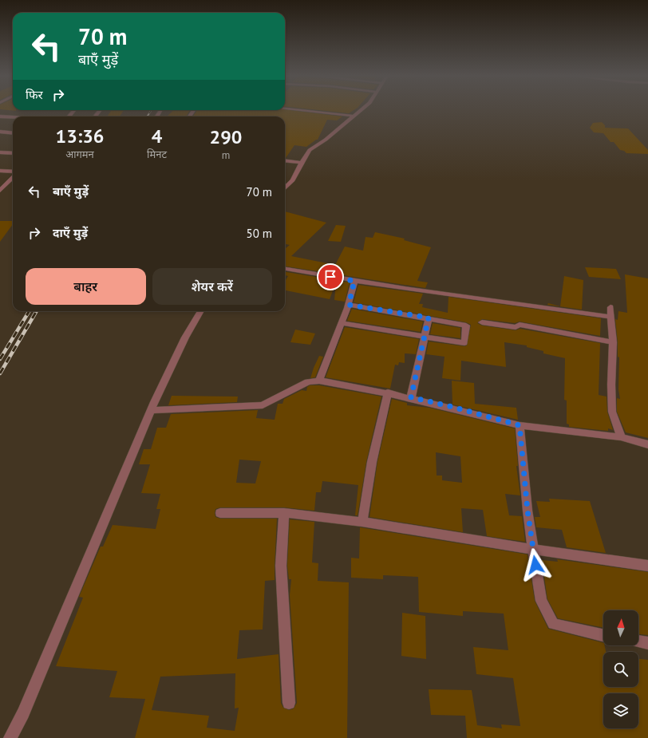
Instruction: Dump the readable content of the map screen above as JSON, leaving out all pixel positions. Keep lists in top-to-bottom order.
{
  "north": "top",
  "page": {
    "turn": ["70 m", "बाएँ मुड़ें"],
    "then": "फिर",
    "eta": [
      "13:36",
      "आगमन",
      "4",
      "मिनट",
      "290",
      "m"
    ],
    "list": [
      {
        "name": "बाएँ मुड़ें",
        "value": "70 m"
      },
      {
        "name": "दाएँ मुड़ें",
        "value": "50 m"
      }
    ],
    "buttons": ["बाहर", "शेयर करें"]
  }
}
